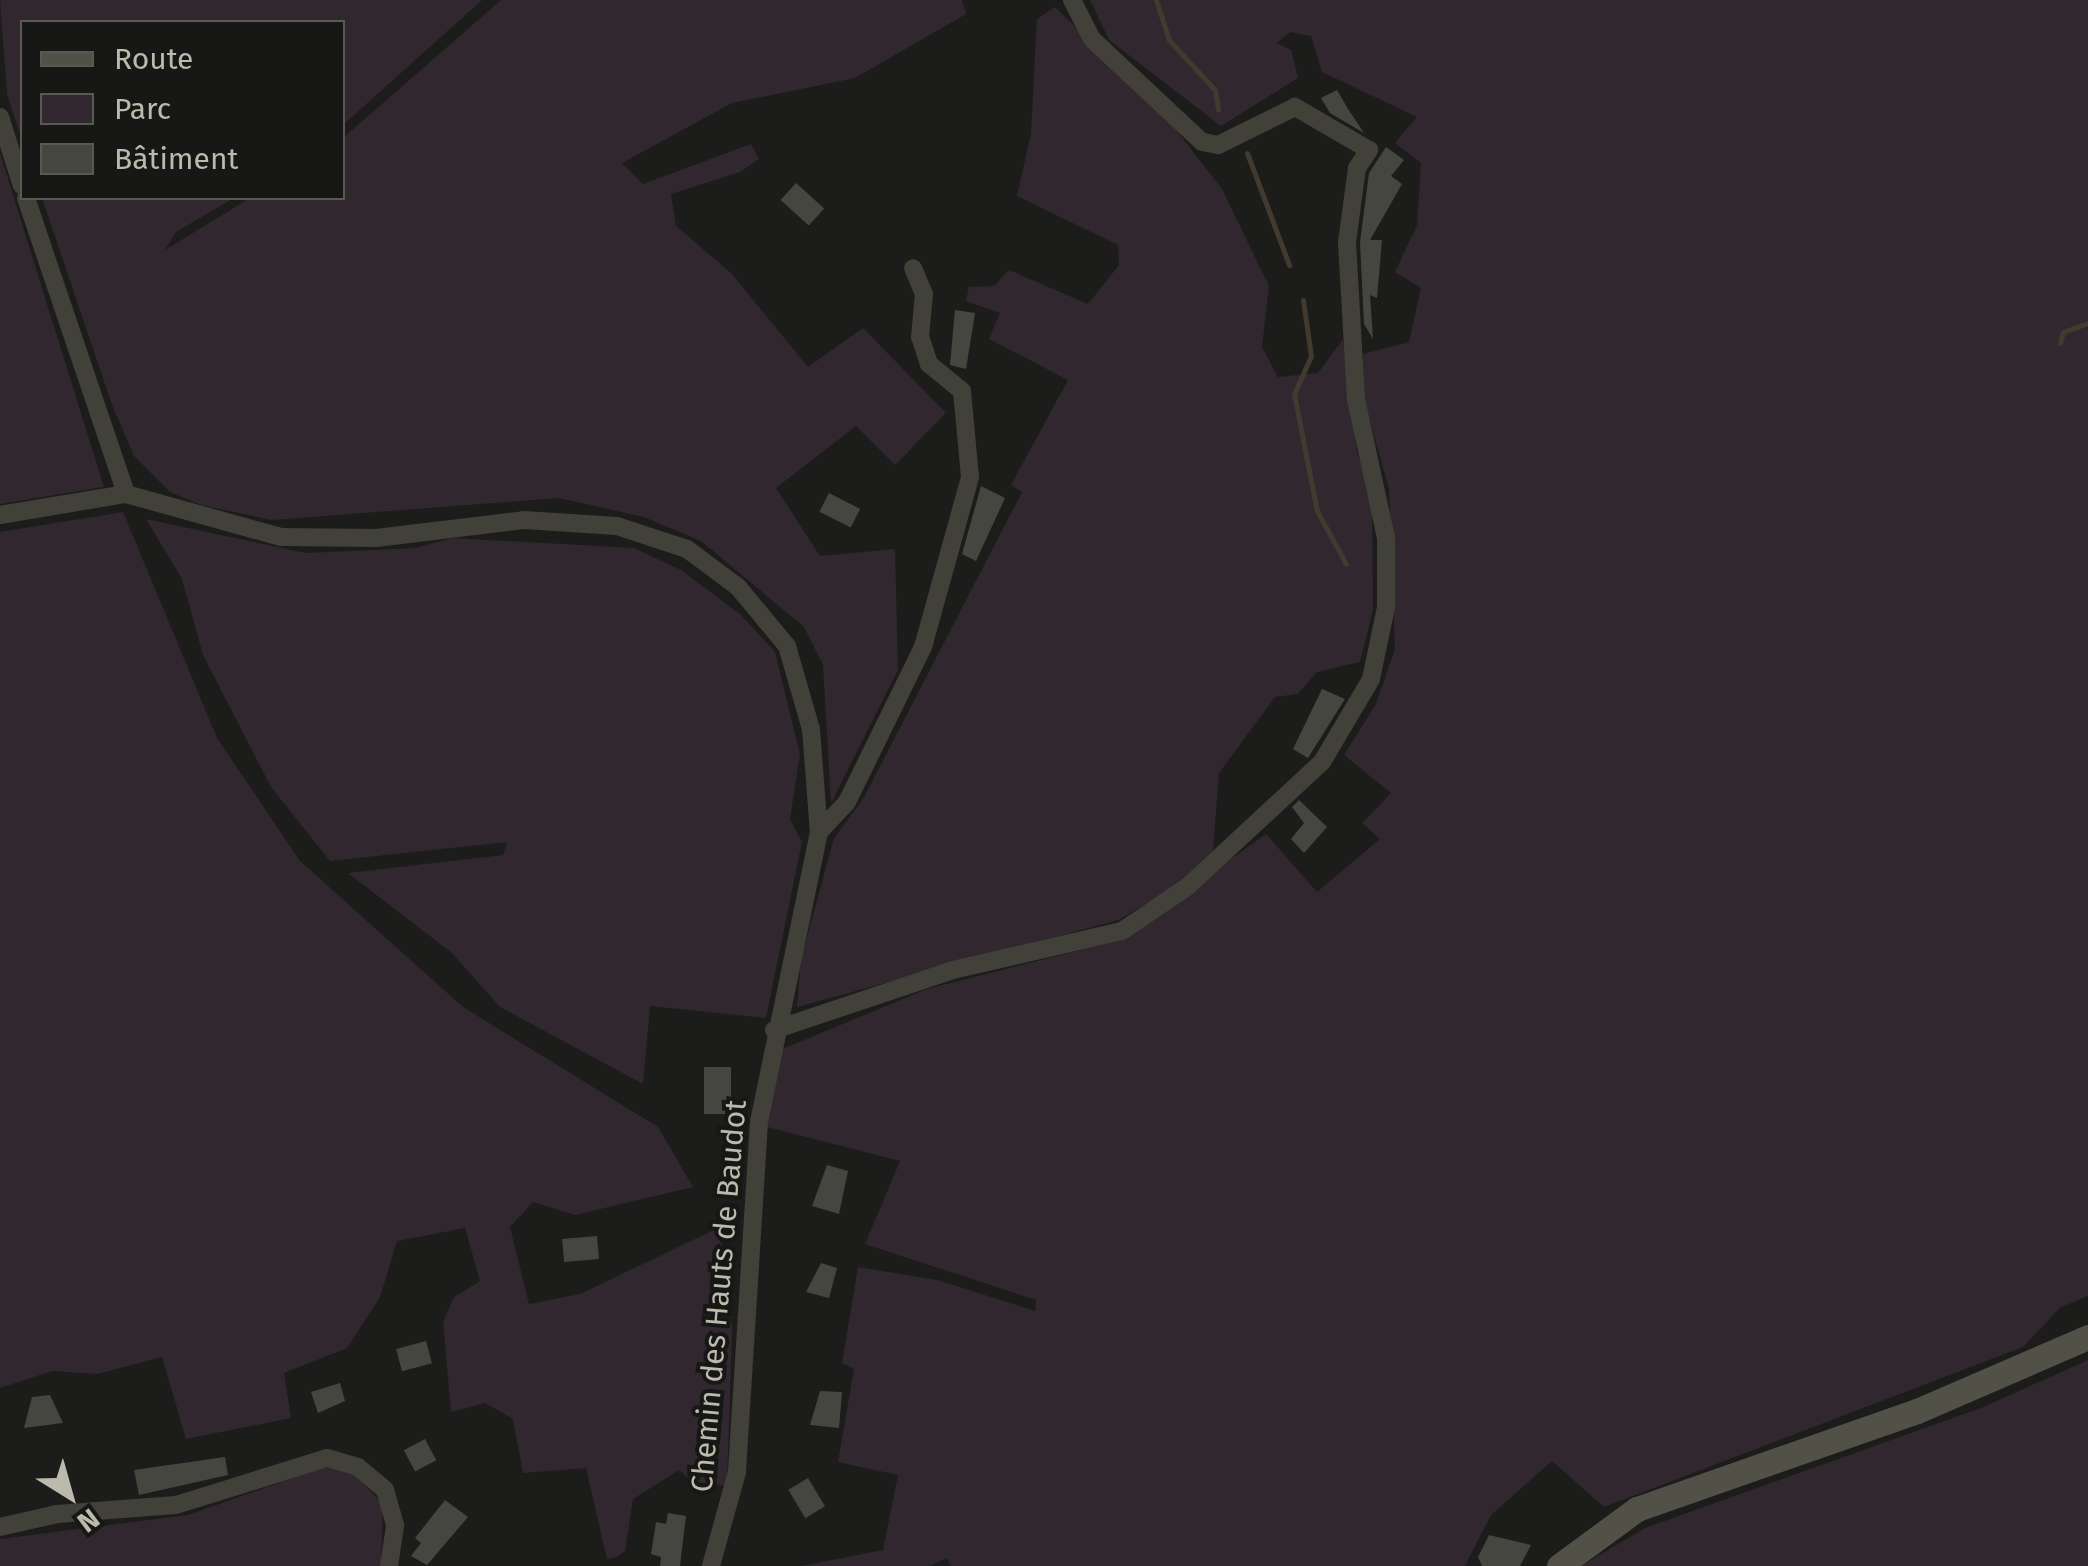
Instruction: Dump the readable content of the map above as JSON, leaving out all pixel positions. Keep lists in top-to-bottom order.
{
  "streets": {
    "street": ["Chemin des Hauts de Baudot"]
  },
  "legend": ["Route", "Parc", "Bâtiment"],
  "north": "bottom right"
}
